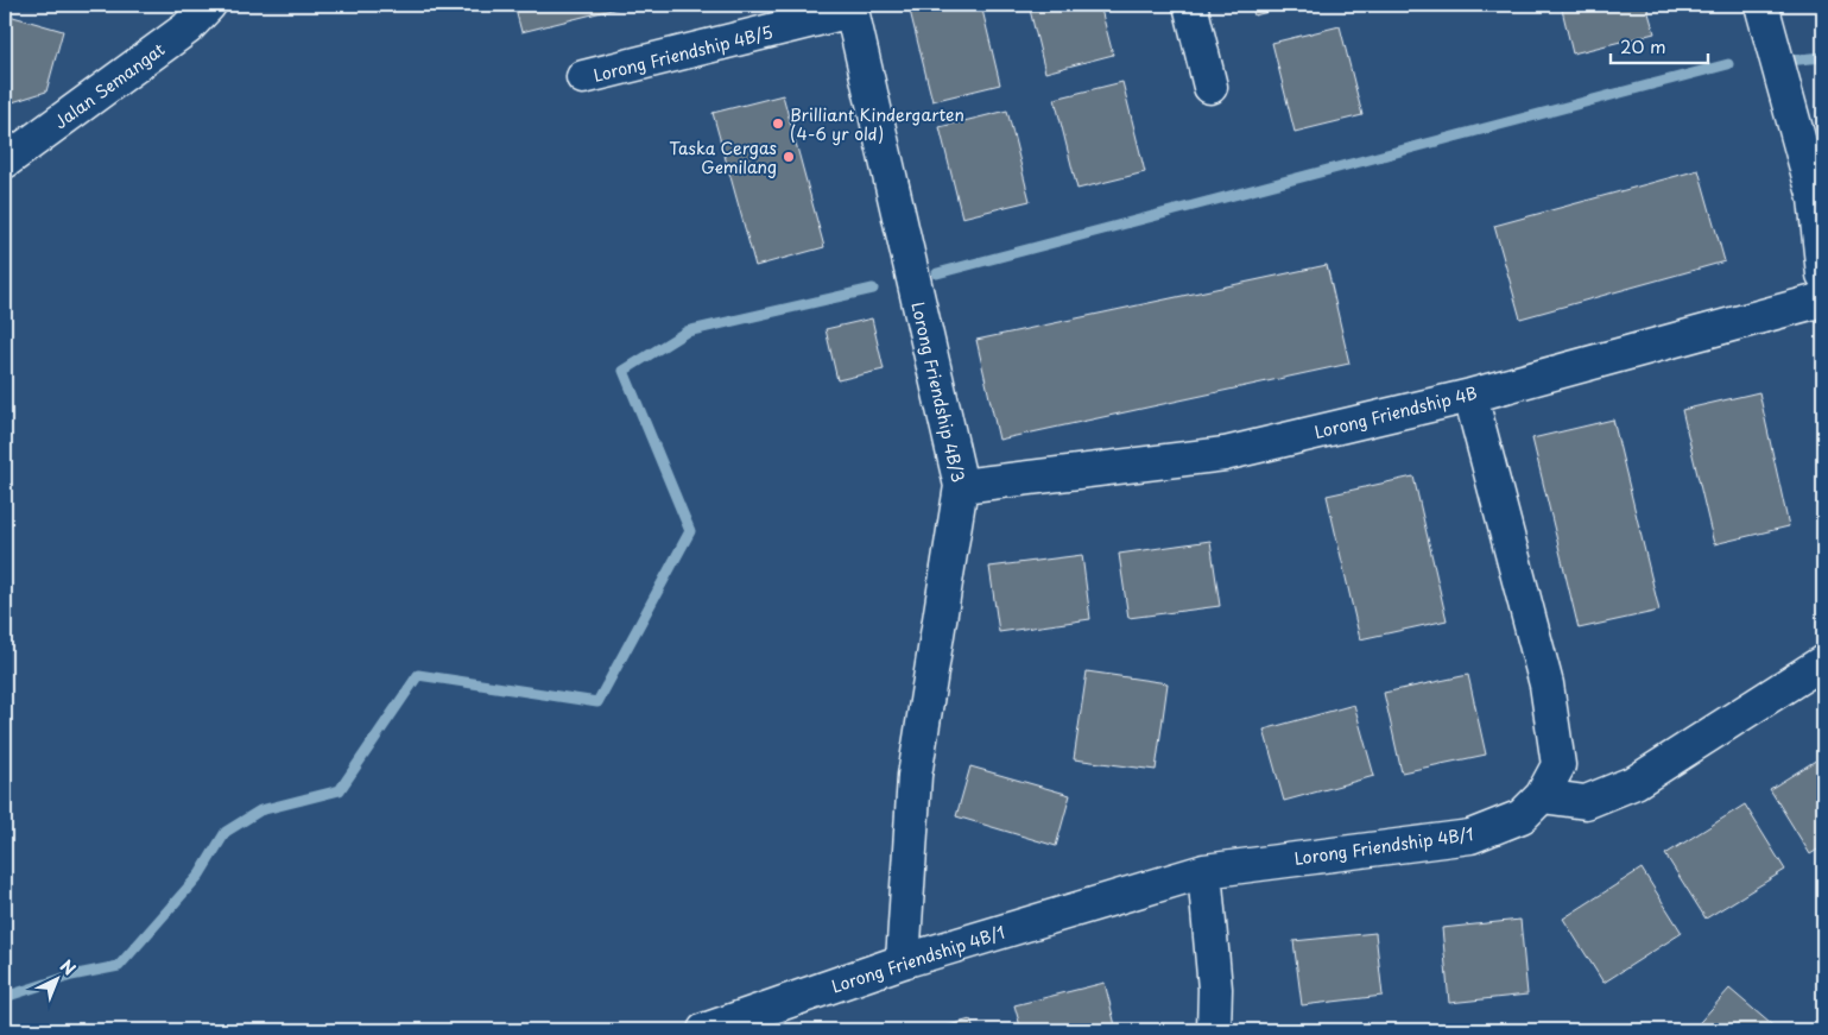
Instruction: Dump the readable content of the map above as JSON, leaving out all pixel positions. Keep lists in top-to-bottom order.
{
  "streets": {
    "street": [
      "Lorong Friendship 4B/5",
      "Jalan Semangat",
      "Lorong Friendship 4B/3",
      "Lorong Friendship 4B",
      "Lorong Friendship 4B/1"
    ]
  },
  "crossings": [
    ["Lorong Friendship 4B/5", "Lorong Friendship 4B/3"],
    ["Lorong Friendship 4B/3", "Lorong Friendship 4B"],
    ["Lorong Friendship 4B/3", "Lorong Friendship 4B/1"],
    ["Lorong Friendship 4B", "Lorong Friendship 4B/1"]
  ],
  "places": ["Brilliant Kindergarten (4-6 yr old)", "Taska Cergas Gemilang"],
  "scale_bar": "20 m",
  "north": "top right"
}
